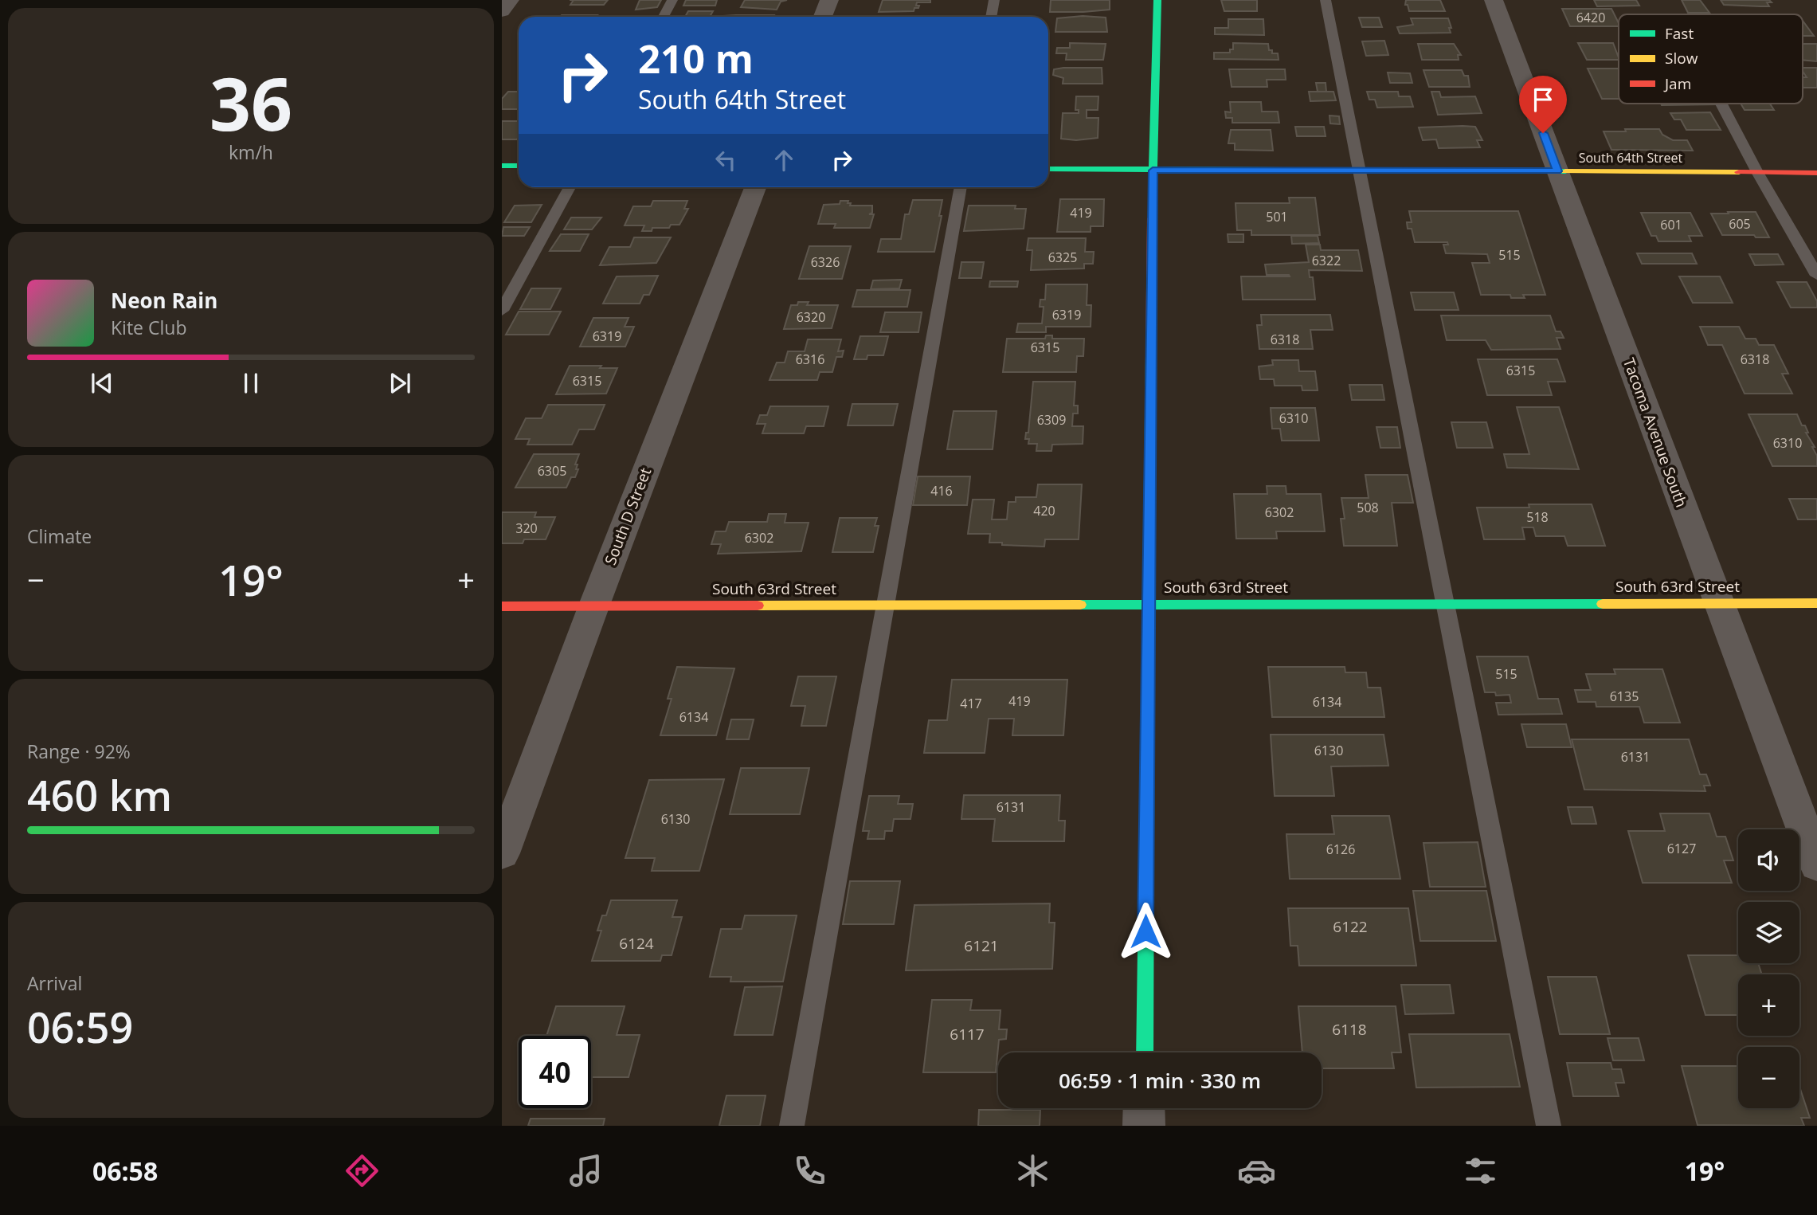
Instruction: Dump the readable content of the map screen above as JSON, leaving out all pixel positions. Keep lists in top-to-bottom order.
{
  "streets": {
    "street": [
      "South 64th Street",
      "Tacoma Avenue South",
      "South D Street",
      "South 63rd Street"
    ]
  },
  "crossings": [
    ["South 64th Street", "Tacoma Avenue South"],
    ["Tacoma Avenue South", "South 63rd Street"],
    ["South D Street", "South 63rd Street"]
  ],
  "house_numbers": [
    "6420",
    "419",
    "501",
    "605",
    "601",
    "515",
    "6325",
    "6322",
    "6326",
    "6319",
    "6320",
    "6319",
    "6318",
    "6315",
    "6316",
    "6318",
    "6315",
    "6315",
    "6310",
    "6309",
    "6310",
    "6305",
    "416",
    "508",
    "420",
    "6302",
    "518",
    "320",
    "6302",
    "515",
    "6135",
    "419",
    "6134",
    "417",
    "6134",
    "6130",
    "6131",
    "6131",
    "6130",
    "6127",
    "6126",
    "6122",
    "6124",
    "6121",
    "6118",
    "6117"
  ],
  "legend": ["Fast", "Slow", "Jam"],
  "page": {
    "tile": [
      ["36", "km/h"],
      "Climate",
      ["Range · 92%", "460 km"],
      ["Arrival", "06:59"]
    ],
    "turn": ["210 m", "South 64th Street"],
    "song": ["Neon Rain", "Kite Club"],
    "heat": ["−", "19°", "+"],
    "map_buttons": ["+", "−"],
    "limit": "40",
    "trip": "06:59 · 1 min · 330 m",
    "tabs": ["06:58", "19°"]
  }
}
